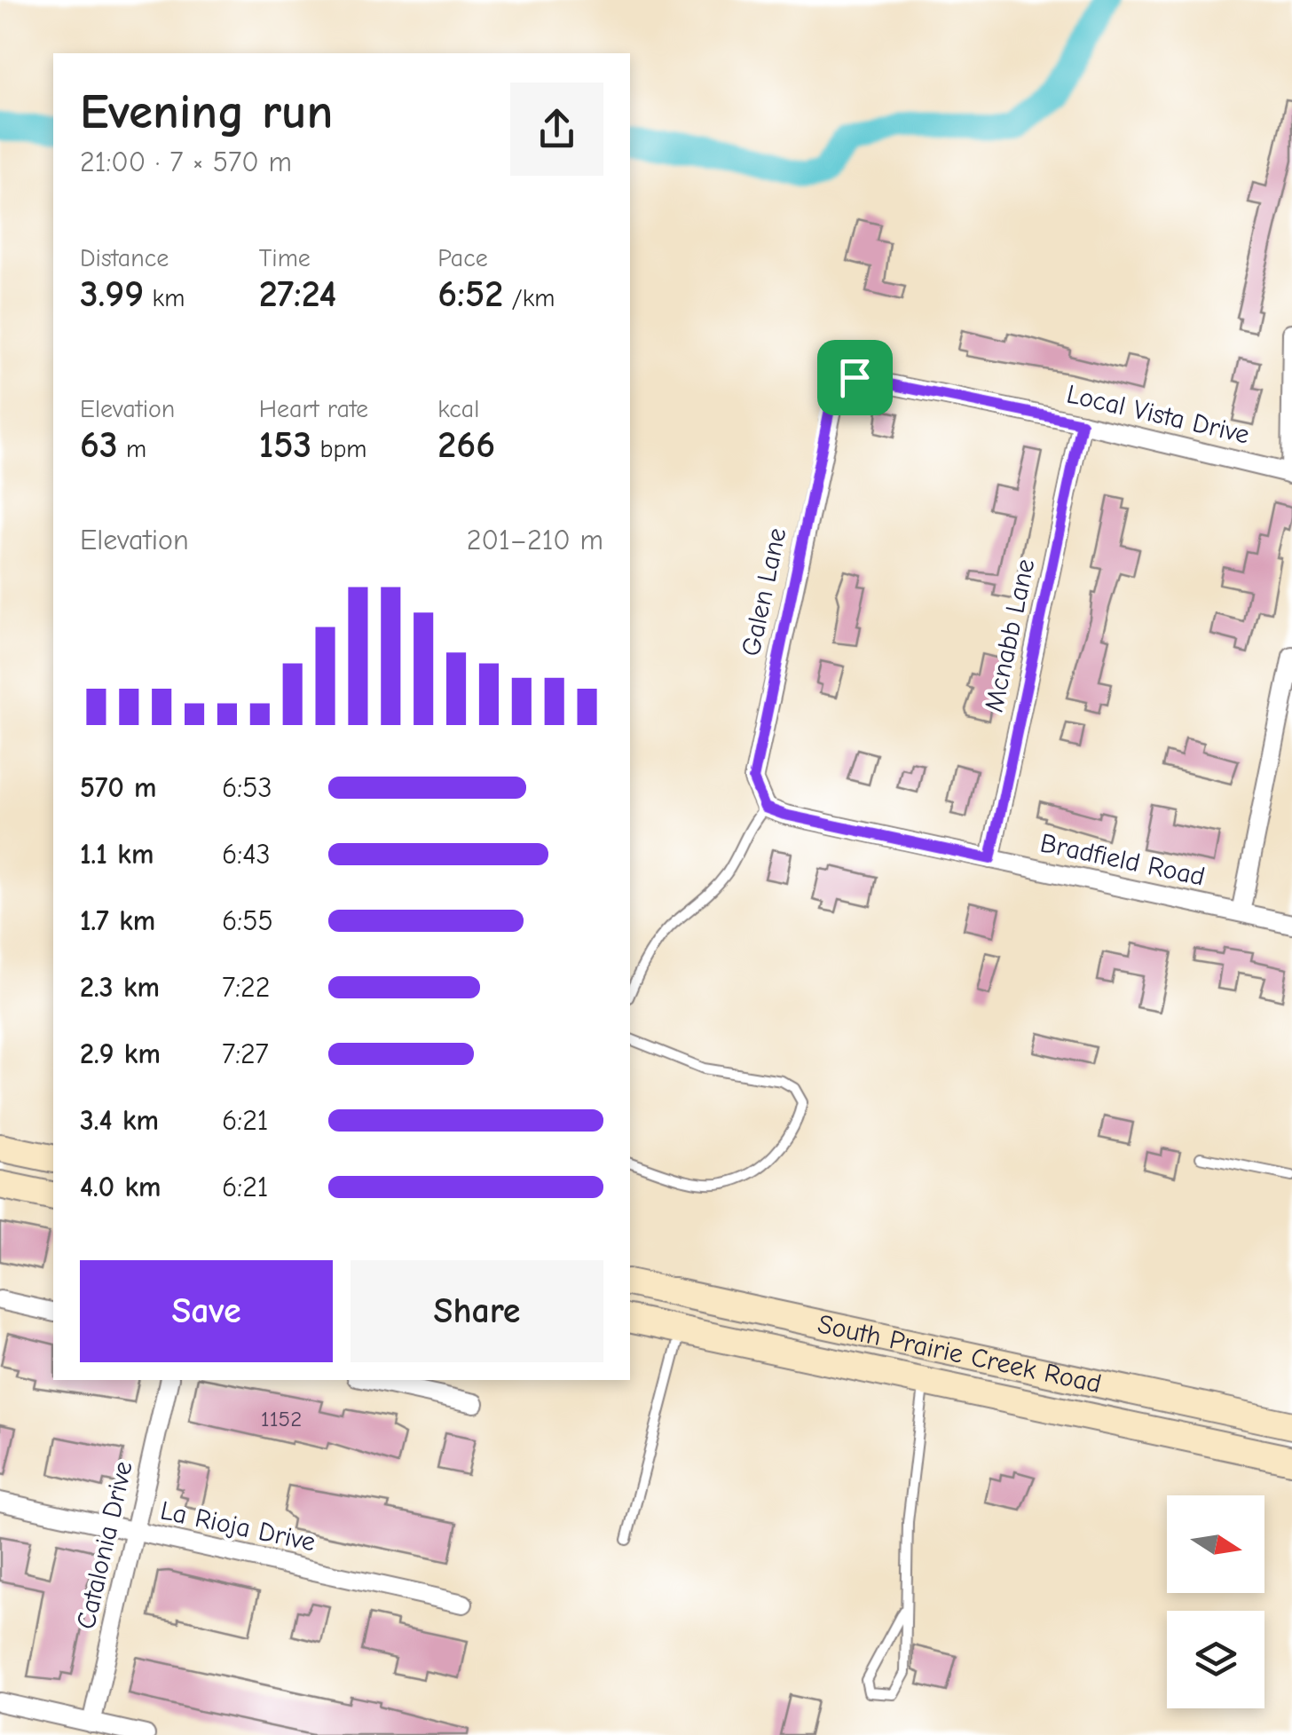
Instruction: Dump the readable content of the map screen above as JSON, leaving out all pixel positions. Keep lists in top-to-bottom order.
{
  "streets": {
    "main road": ["South Prairie Creek Road"],
    "street": [
      "Local Vista Drive",
      "Galen Lane",
      "Mcnabb Lane",
      "Bradfield Road",
      "La Rioja Drive",
      "Catalonia Drive"
    ]
  },
  "crossings": [
    ["Local Vista Drive", "Galen Lane"],
    ["Local Vista Drive", "Mcnabb Lane"],
    ["Galen Lane", "Bradfield Road"],
    ["Mcnabb Lane", "Bradfield Road"],
    ["La Rioja Drive", "Catalonia Drive"]
  ],
  "house_numbers": ["1152"],
  "north": "right",
  "page": {
    "heading": ["Evening run", "21:00 · 7 × 570 m"],
    "stats": [
      ["Distance", "3.99 km"],
      ["Time", "27:24"],
      ["Pace", "6:52 /km"],
      ["Elevation", "63 m"],
      ["Heart rate", "153 bpm"],
      ["kcal", "266"]
    ],
    "chart": ["Elevation", "201–210 m"],
    "list": [
      {
        "name": "570 m",
        "note": "6:53"
      },
      {
        "name": "1.1 km",
        "note": "6:43"
      },
      {
        "name": "1.7 km",
        "note": "6:55"
      },
      {
        "name": "2.3 km",
        "note": "7:22"
      },
      {
        "name": "2.9 km",
        "note": "7:27"
      },
      {
        "name": "3.4 km",
        "note": "6:21"
      },
      {
        "name": "4.0 km",
        "note": "6:21"
      }
    ],
    "buttons": ["Save", "Share"]
  }
}
